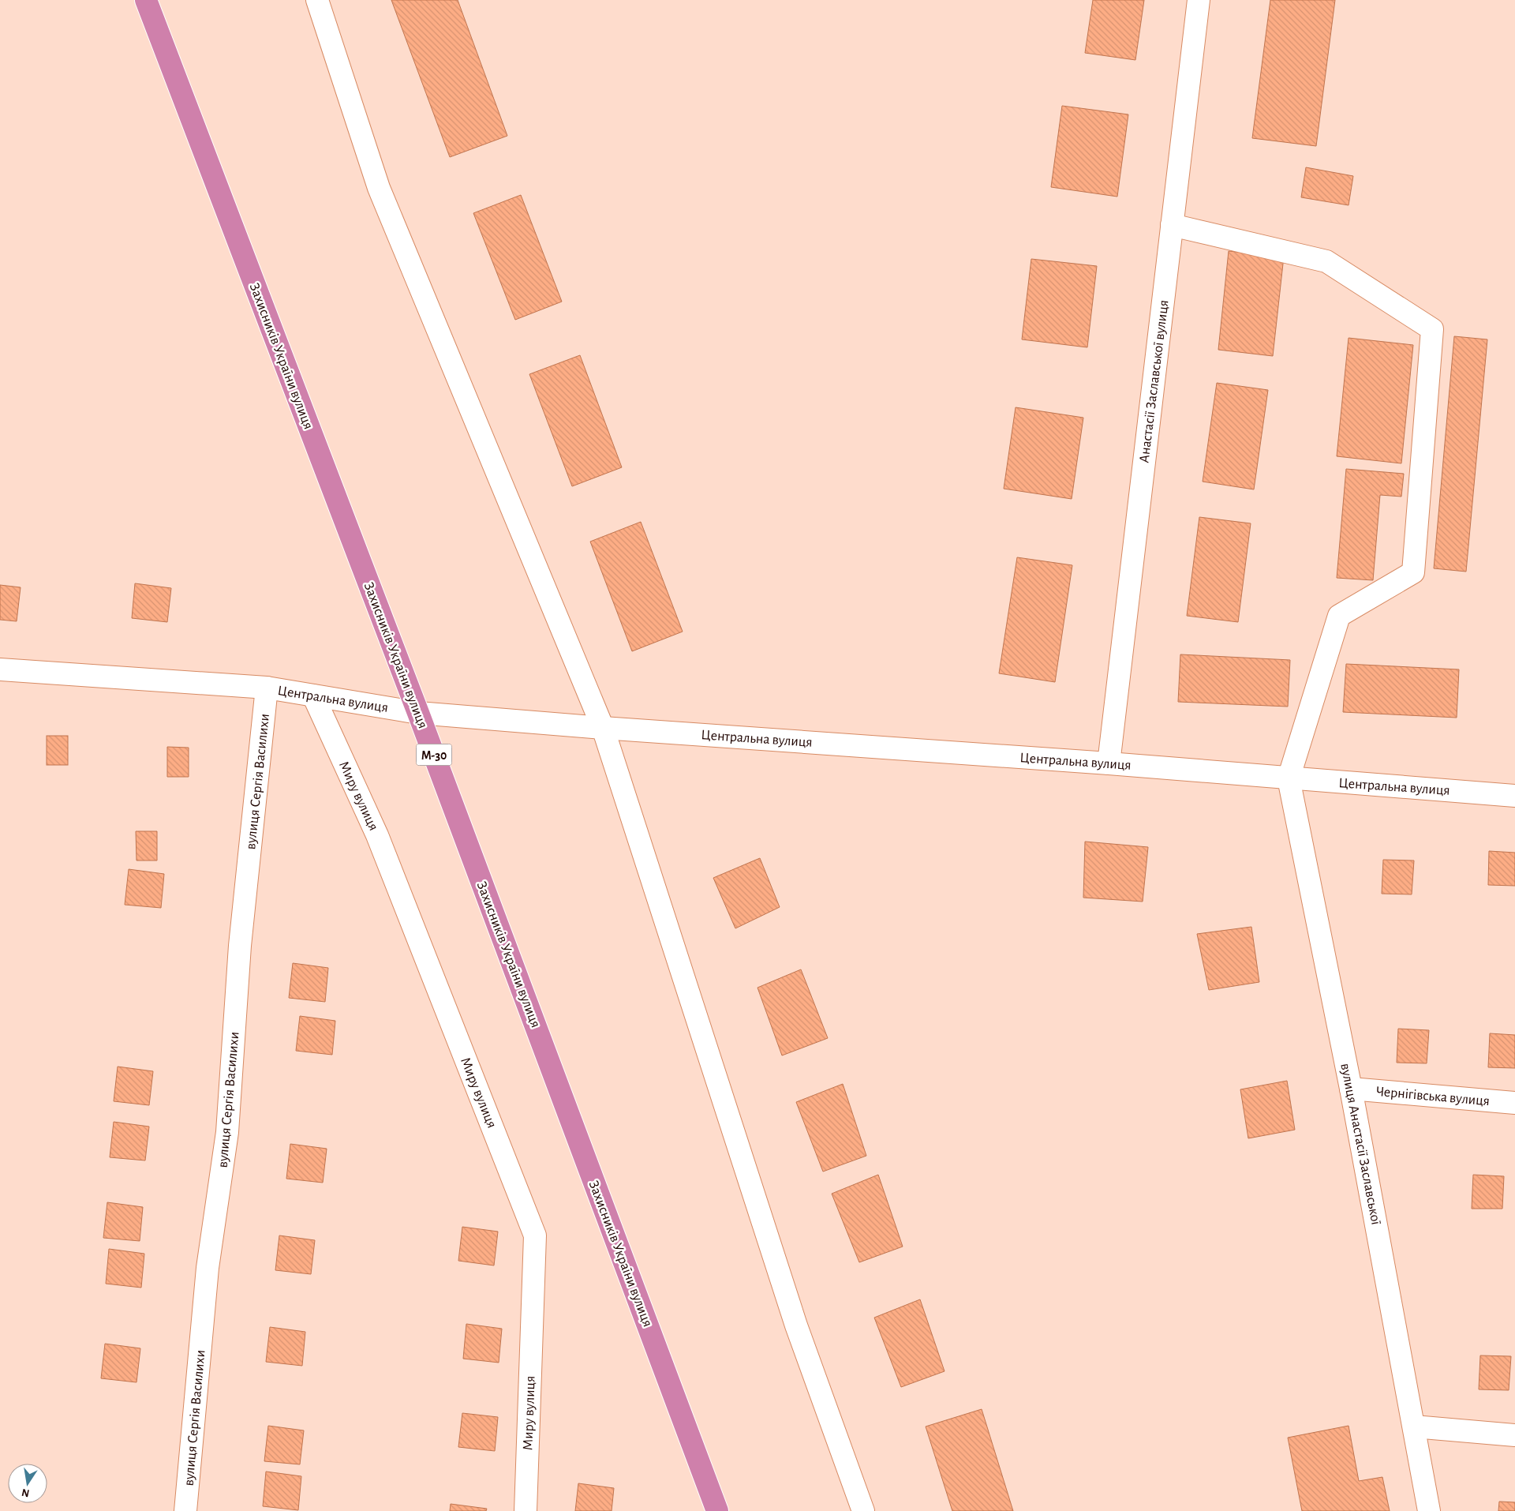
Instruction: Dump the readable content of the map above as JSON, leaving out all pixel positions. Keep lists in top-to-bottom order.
{
  "streets": {
    "highway": ["Захисників України вулиця", "М-30"],
    "street": [
      "Анастасії Заславської вулиця",
      "Центральна вулиця",
      "вулиця Сергія Василихи",
      "Миру вулиця",
      "Чернігівська вулиця",
      "вулиця Анастасії Заславської"
    ]
  },
  "crossings": [
    ["Захисників України вулиця", "Центральна вулиця"],
    ["Анастасії Заславської вулиця", "Центральна вулиця"],
    ["Центральна вулиця", "вулиця Сергія Василихи"],
    ["Центральна вулиця", "Миру вулиця"],
    ["Центральна вулиця", "вулиця Анастасії Заславської"],
    ["Чернігівська вулиця", "вулиця Анастасії Заславської"]
  ],
  "north": "bottom"
}
